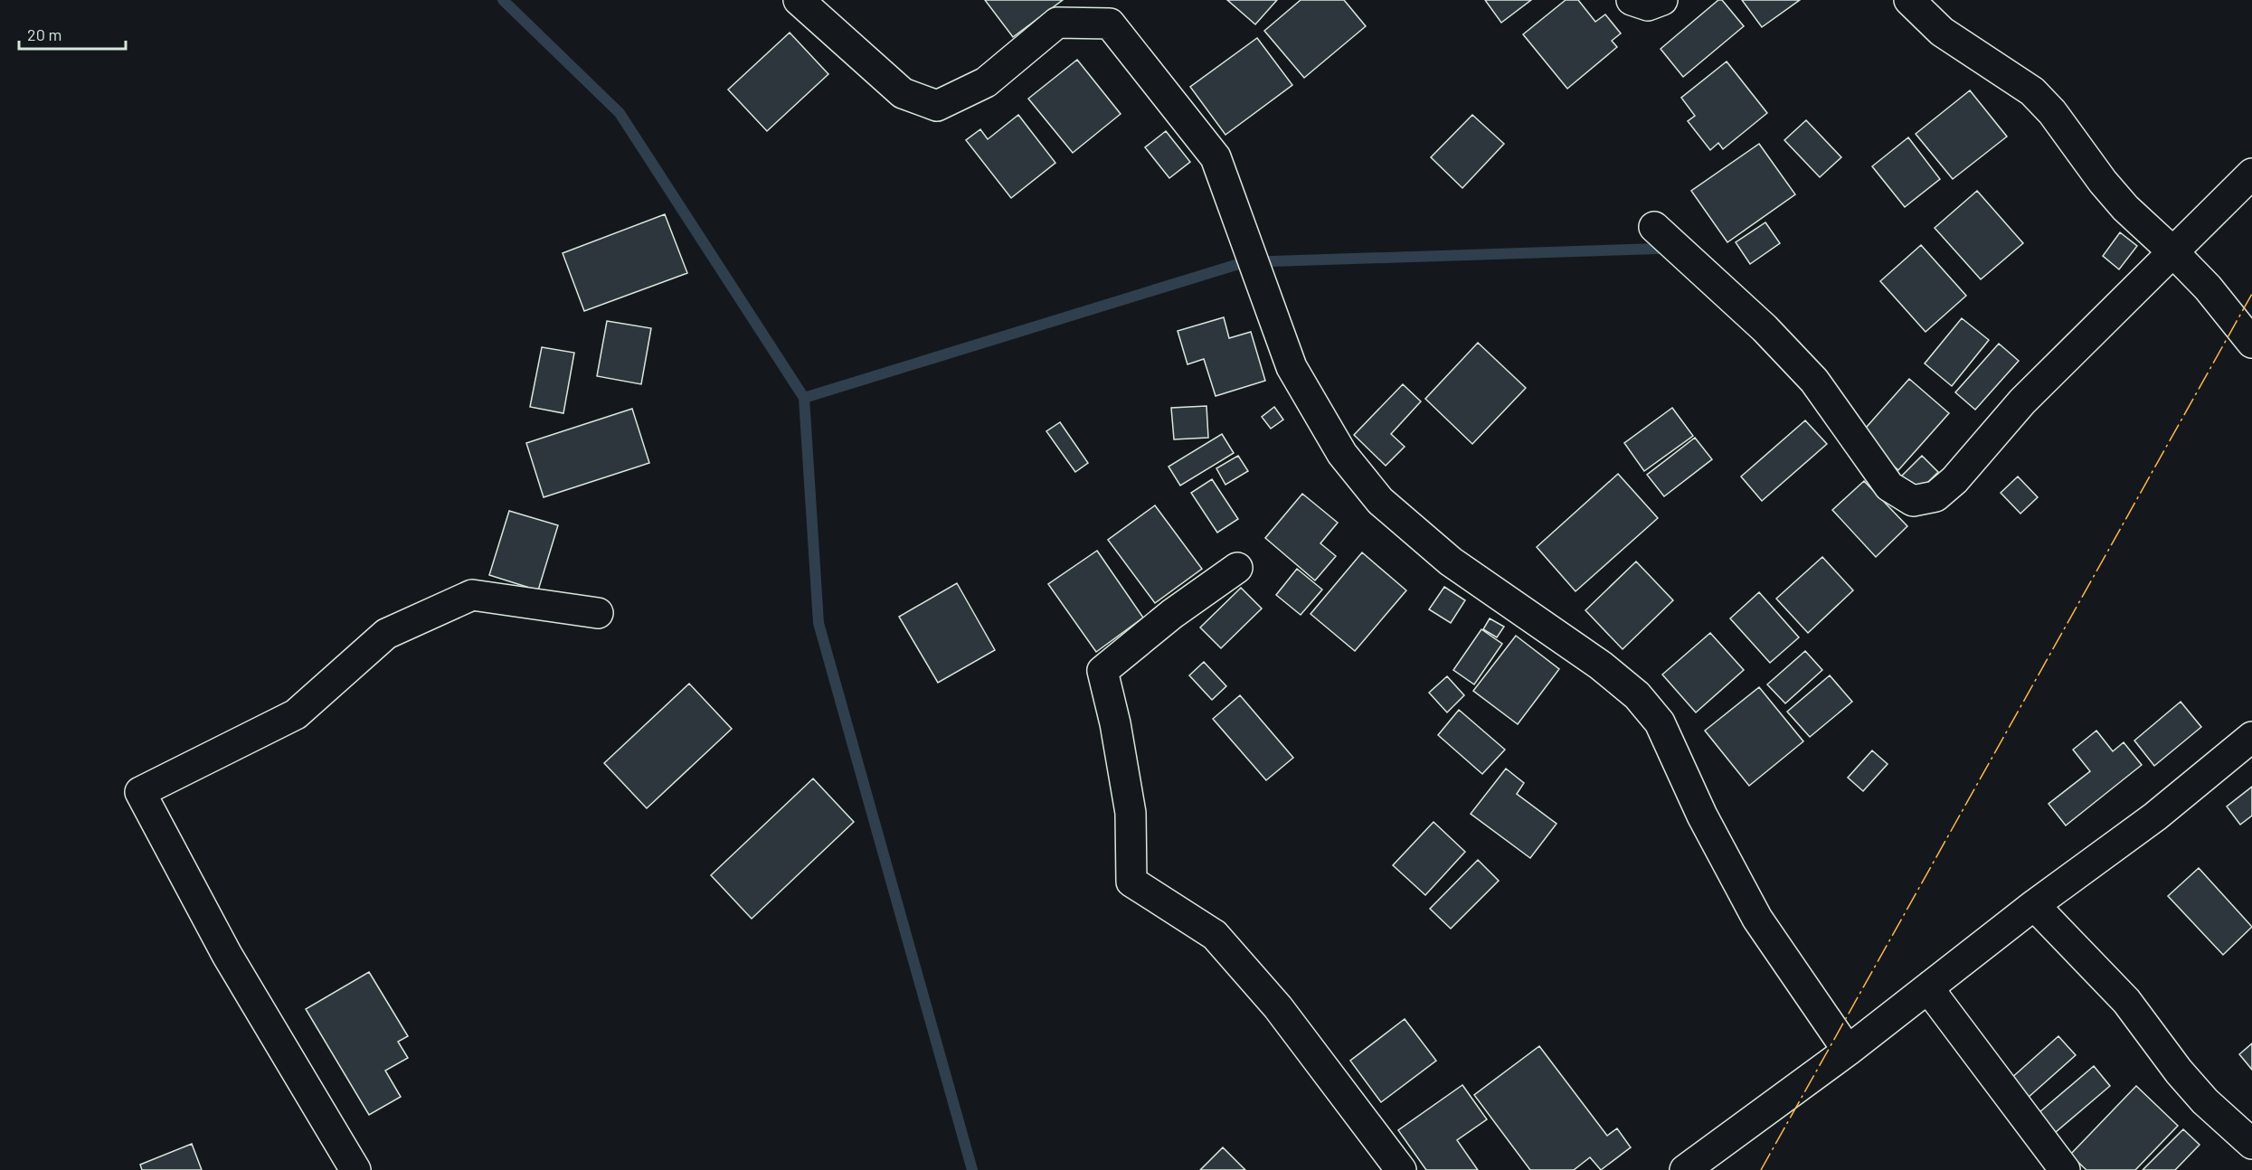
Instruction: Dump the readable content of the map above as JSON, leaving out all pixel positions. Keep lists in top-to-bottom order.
{
  "scale_bar": "20 m"
}
